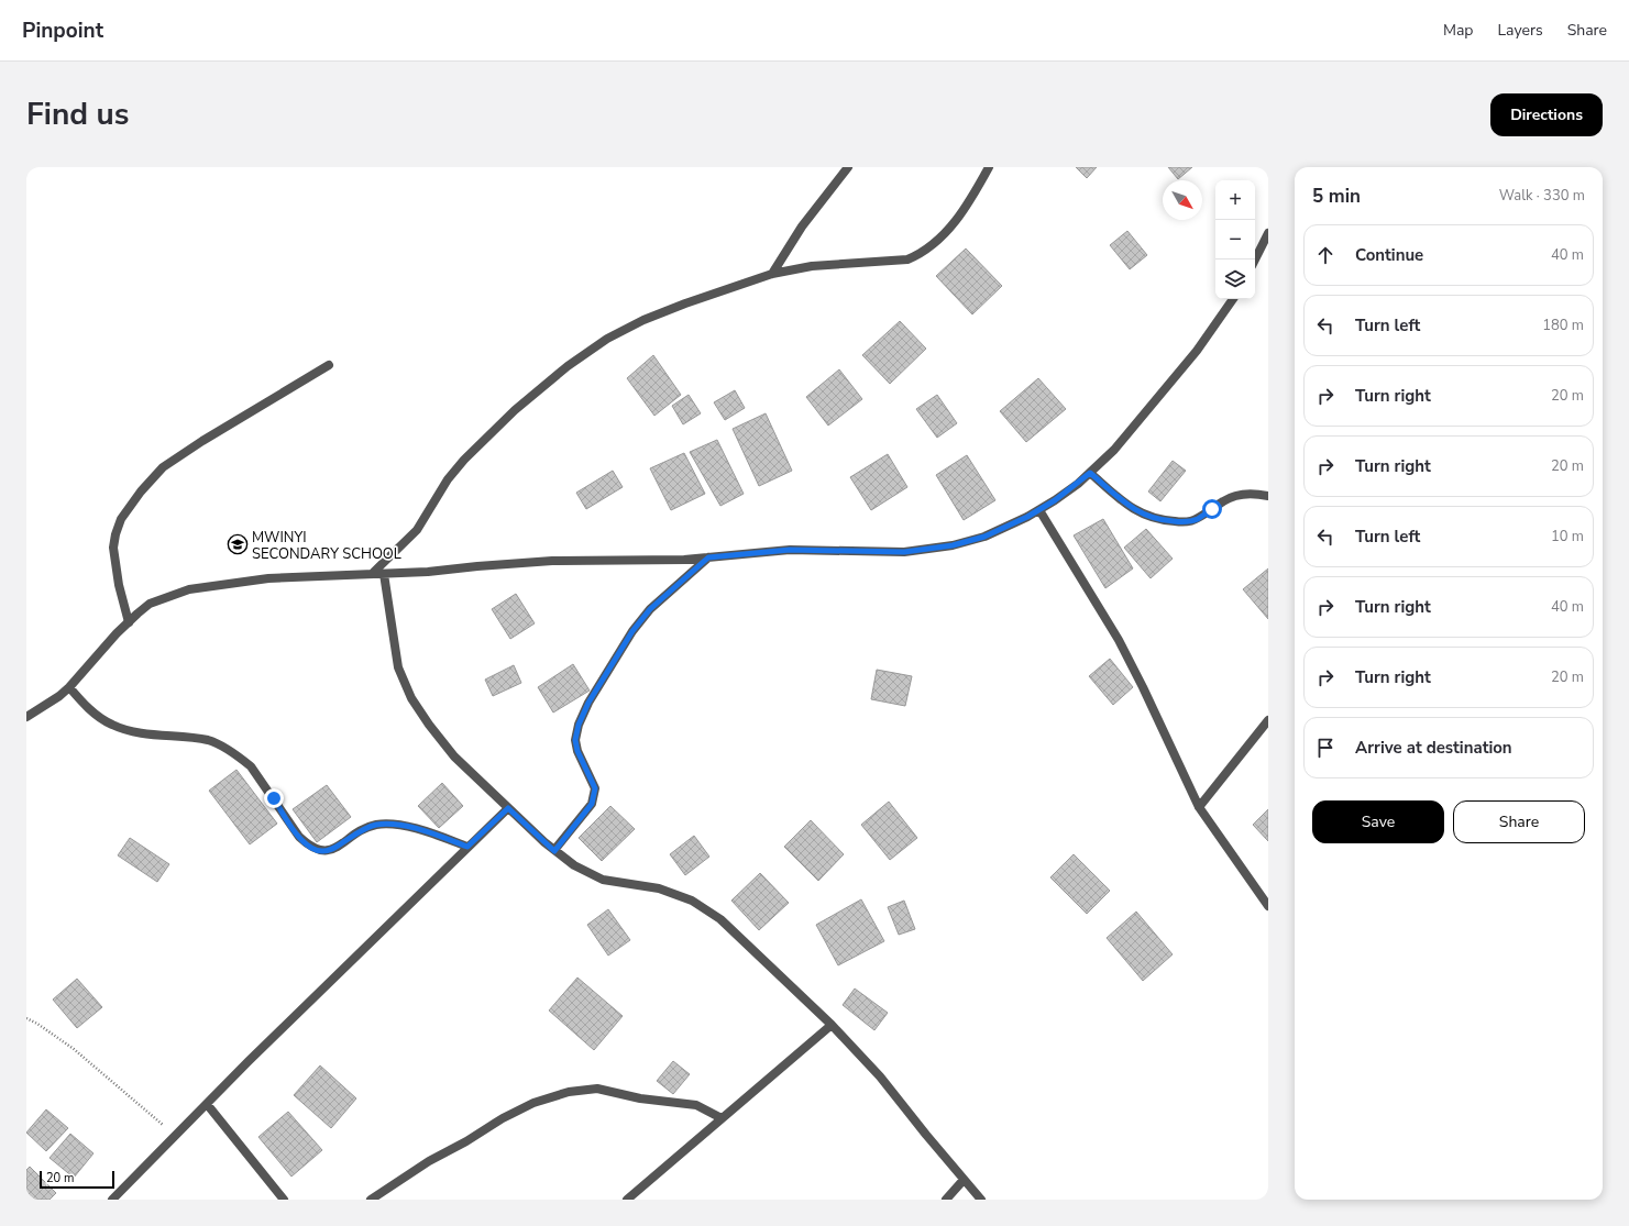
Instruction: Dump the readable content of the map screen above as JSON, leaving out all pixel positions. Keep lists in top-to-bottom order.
{
  "places": {
    "school or university": ["MWINYI SECONDARY SCHOOL"]
  },
  "scale_bar": "20 m",
  "north": "bottom right",
  "page": {
    "header": "Pinpoint",
    "nav": ["Map", "Layers", "Share"],
    "title": "Find us",
    "buttons": [
      "Directions",
      ["Save", "Share"]
    ],
    "heading": ["5 min", "Walk · 330 m"],
    "map_buttons": ["+", "−"],
    "list": [
      ["Continue", "40 m"],
      ["Turn left", "180 m"],
      ["Turn right", "20 m"],
      ["Turn right", "20 m"],
      ["Turn left", "10 m"],
      ["Turn right", "40 m"],
      ["Turn right", "20 m"],
      "Arrive at destination"
    ],
    "scale": "20 m"
  }
}
